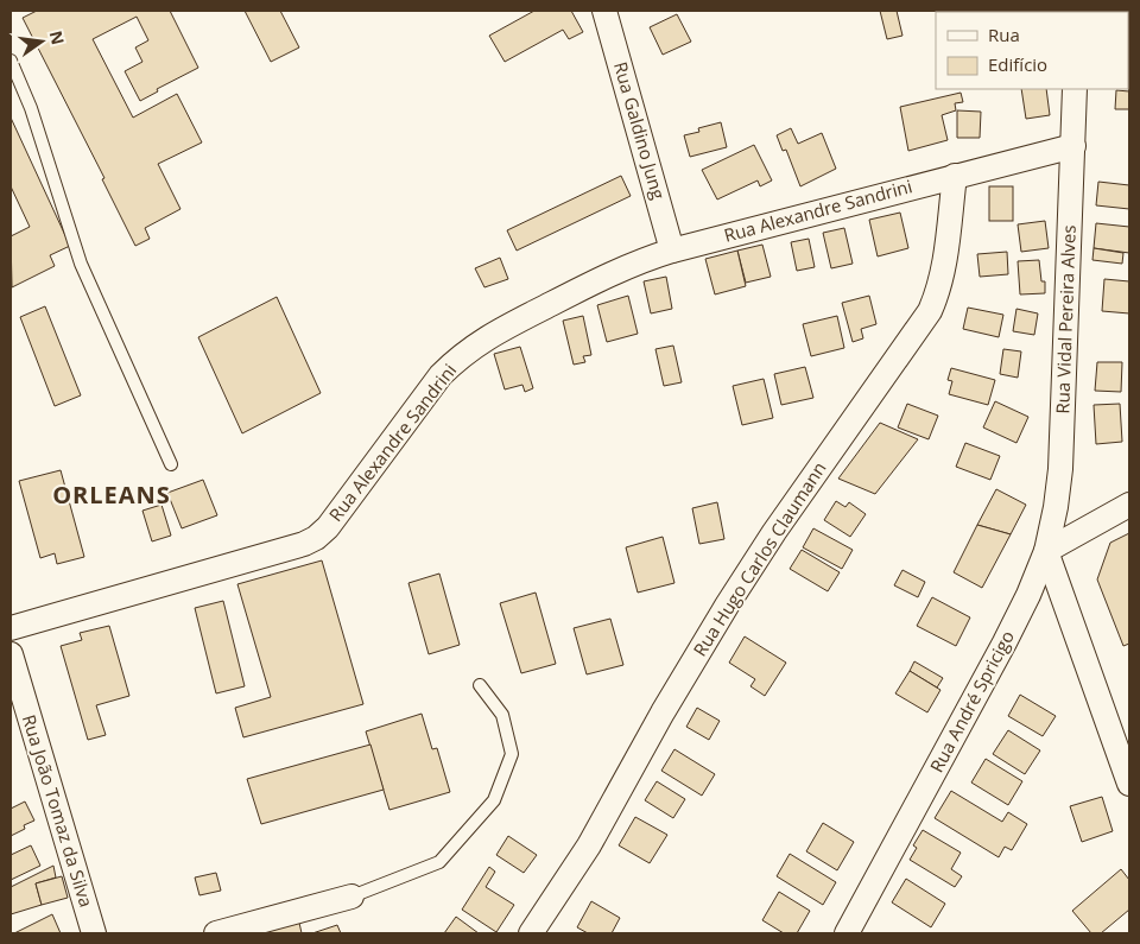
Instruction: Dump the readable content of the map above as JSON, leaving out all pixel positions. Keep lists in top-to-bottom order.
{
  "streets": {
    "street": [
      "Rua Galdino Jung",
      "Rua Alexandre Sandrini",
      "Rua Vidal Pereira Alves",
      "Rua Hugo Carlos Claumann",
      "Rua André Spricigo",
      "Rua João Tomaz da Silva"
    ]
  },
  "crossings": [
    ["Rua Galdino Jung", "Rua Alexandre Sandrini"],
    ["Rua Alexandre Sandrini", "Rua Vidal Pereira Alves"],
    ["Rua Alexandre Sandrini", "Rua Hugo Carlos Claumann"],
    ["Rua Vidal Pereira Alves", "Rua André Spricigo"]
  ],
  "districts": ["ORLEANS"],
  "legend": ["Rua", "Edifício"],
  "north": "right"
}
